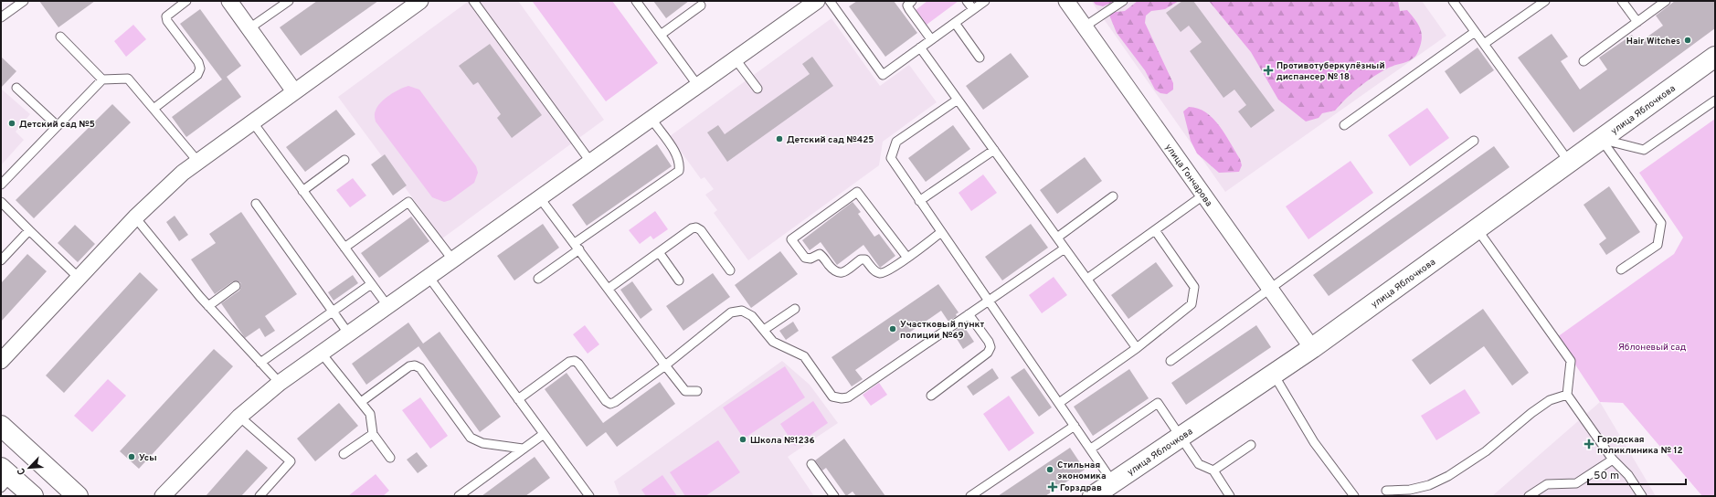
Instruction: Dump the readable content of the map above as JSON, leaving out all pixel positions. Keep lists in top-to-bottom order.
{
  "streets": {
    "street": ["улица Яблочкова", "улица Гончарова"]
  },
  "crossings": [
    ["улица Яблочкова", "улица Гончарова"]
  ],
  "parks": ["Яблоневый сад"],
  "places": {
    "other": [
      "Hair Witches",
      "Детский сад №5",
      "Детский сад №425",
      "Участковый пункт полиции №69",
      "Школа №1236",
      "Усы",
      "Стильная экономика"
    ],
    "health": ["Противотуберкулёзный диспансер № 18", "Городская поликлиника № 12", "Горздрав"]
  },
  "scale_bar": "50 m",
  "north": "bottom left"
}
